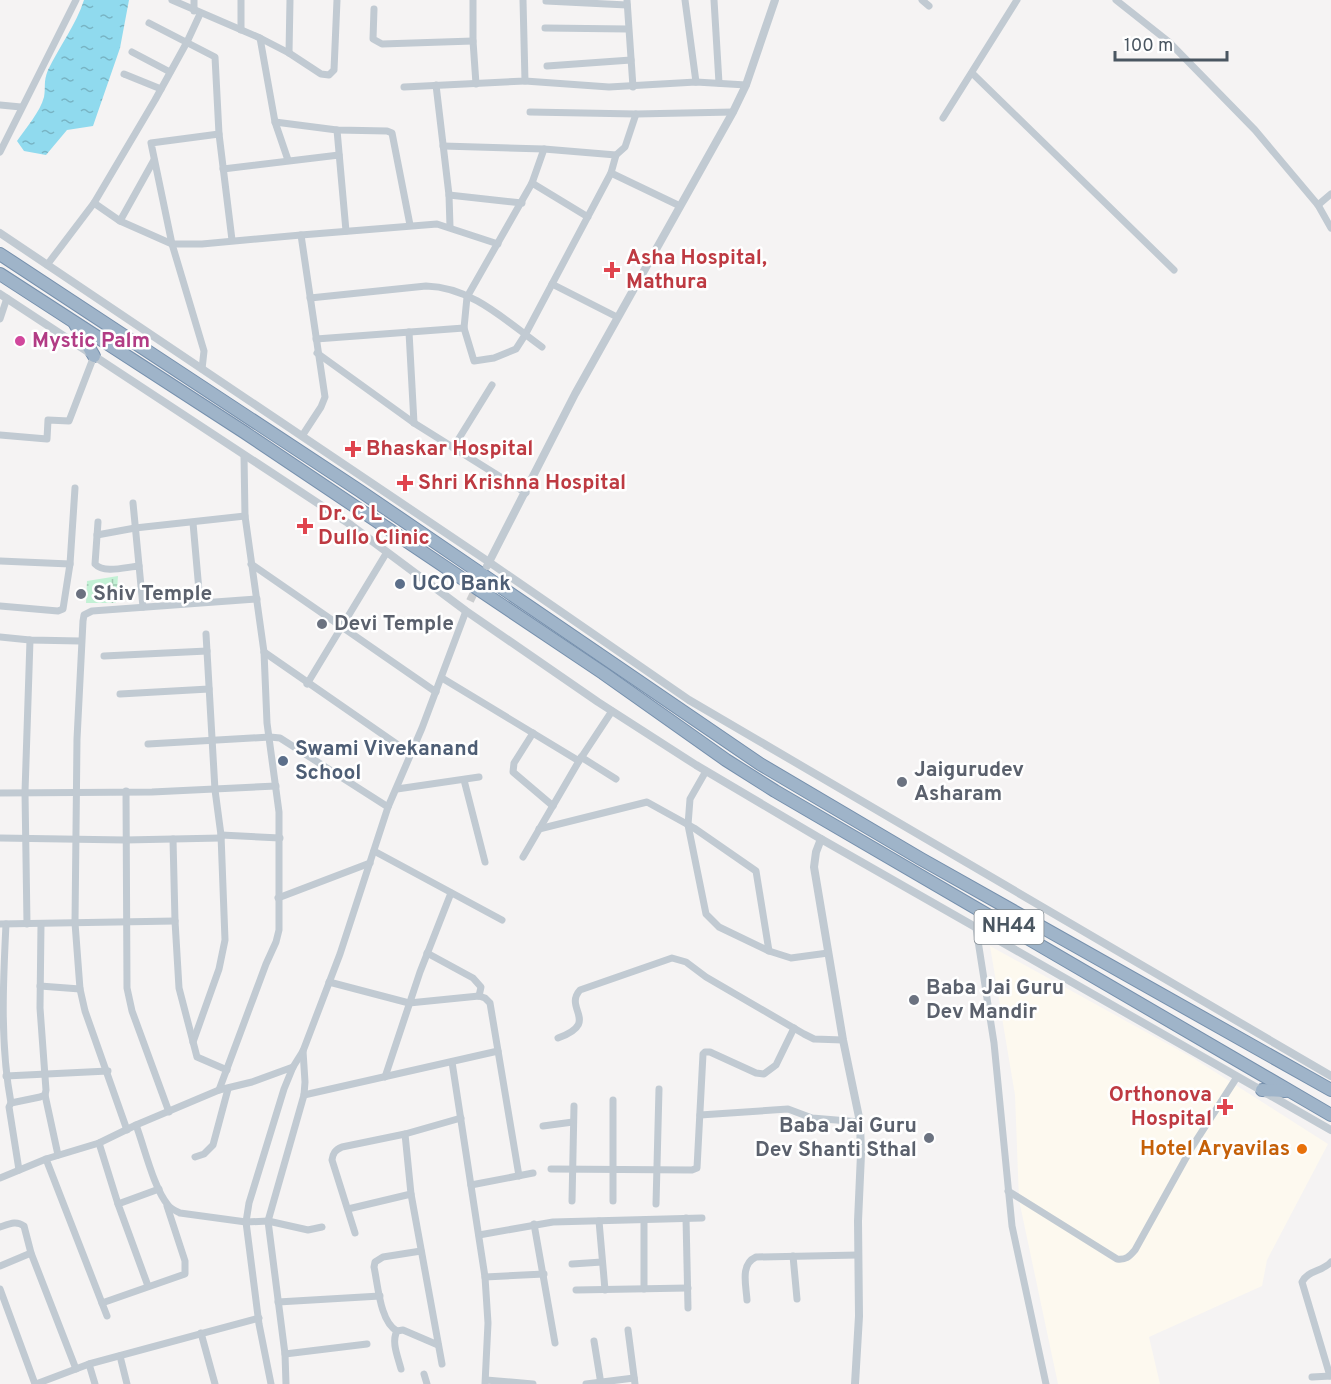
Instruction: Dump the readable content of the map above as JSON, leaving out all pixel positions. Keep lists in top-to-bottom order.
{
  "streets": {
    "highway": ["NH44"]
  },
  "places": {
    "health": [
      "Asha Hospital, Mathura",
      "Bhaskar Hospital",
      "Shri Krishna Hospital",
      "Dr. C L Dullo Clinic",
      "Orthonova Hospital"
    ],
    "other": [
      "Mystic Palm",
      "UCO Bank",
      "Shiv Temple",
      "Devi Temple",
      "Swami Vivekanand School",
      "Jaigurudev Asharam",
      "Baba Jai Guru Dev Mandir",
      "Baba Jai Guru Dev Shanti Sthal",
      "Hotel Aryavilas"
    ]
  },
  "scale_bar": "100 m"
}
